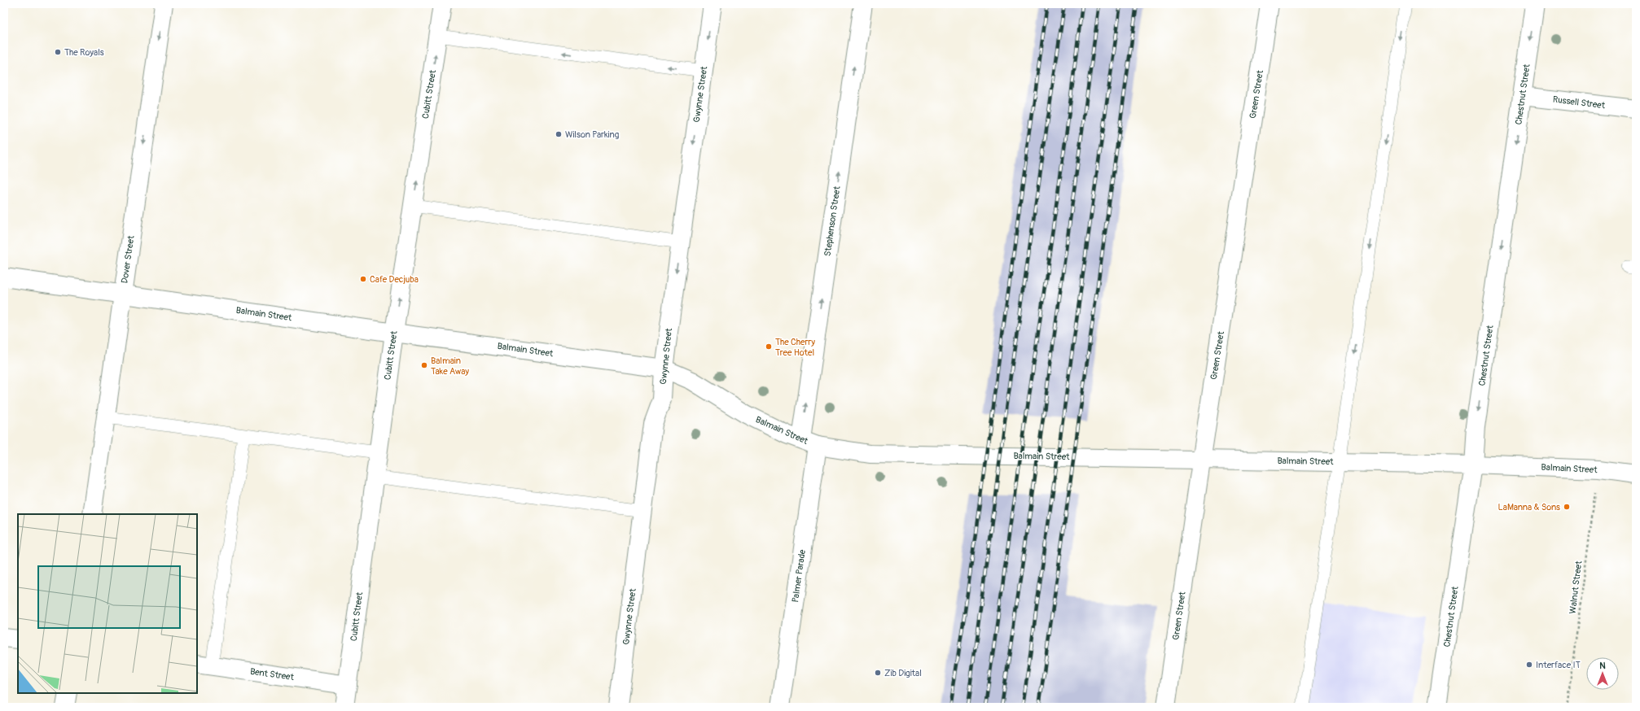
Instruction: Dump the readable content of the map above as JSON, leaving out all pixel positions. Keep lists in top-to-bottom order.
{
  "streets": {
    "street": [
      "Cubitt Street",
      "Gwynne Street",
      "Green Street",
      "Chestnut Street",
      "Russell Street",
      "Stephenson Street",
      "Dover Street",
      "Balmain Street",
      "Palmer Parade",
      "Bent Street"
    ],
    "path": ["Walnut Street"]
  },
  "crossings": [
    ["Cubitt Street", "Balmain Street"],
    ["Cubitt Street", "Bent Street"],
    ["Gwynne Street", "Balmain Street"],
    ["Green Street", "Balmain Street"],
    ["Chestnut Street", "Russell Street"],
    ["Chestnut Street", "Balmain Street"],
    ["Stephenson Street", "Balmain Street"],
    ["Dover Street", "Balmain Street"],
    ["Balmain Street", "Palmer Parade"],
    ["Balmain Street", "Walnut Street"]
  ],
  "one_way": [
    "Cubitt Street",
    "Gwynne Street",
    "Chestnut Street",
    "Stephenson Street",
    "Dover Street"
  ],
  "places": [
    "The Royals",
    "Wilson Parking",
    "Cafe Decjuba",
    "The Cherry Tree Hotel",
    "Balmain Take Away",
    "LaManna & Sons",
    "Interface IT",
    "Zib Digital"
  ],
  "north": "top"
}
